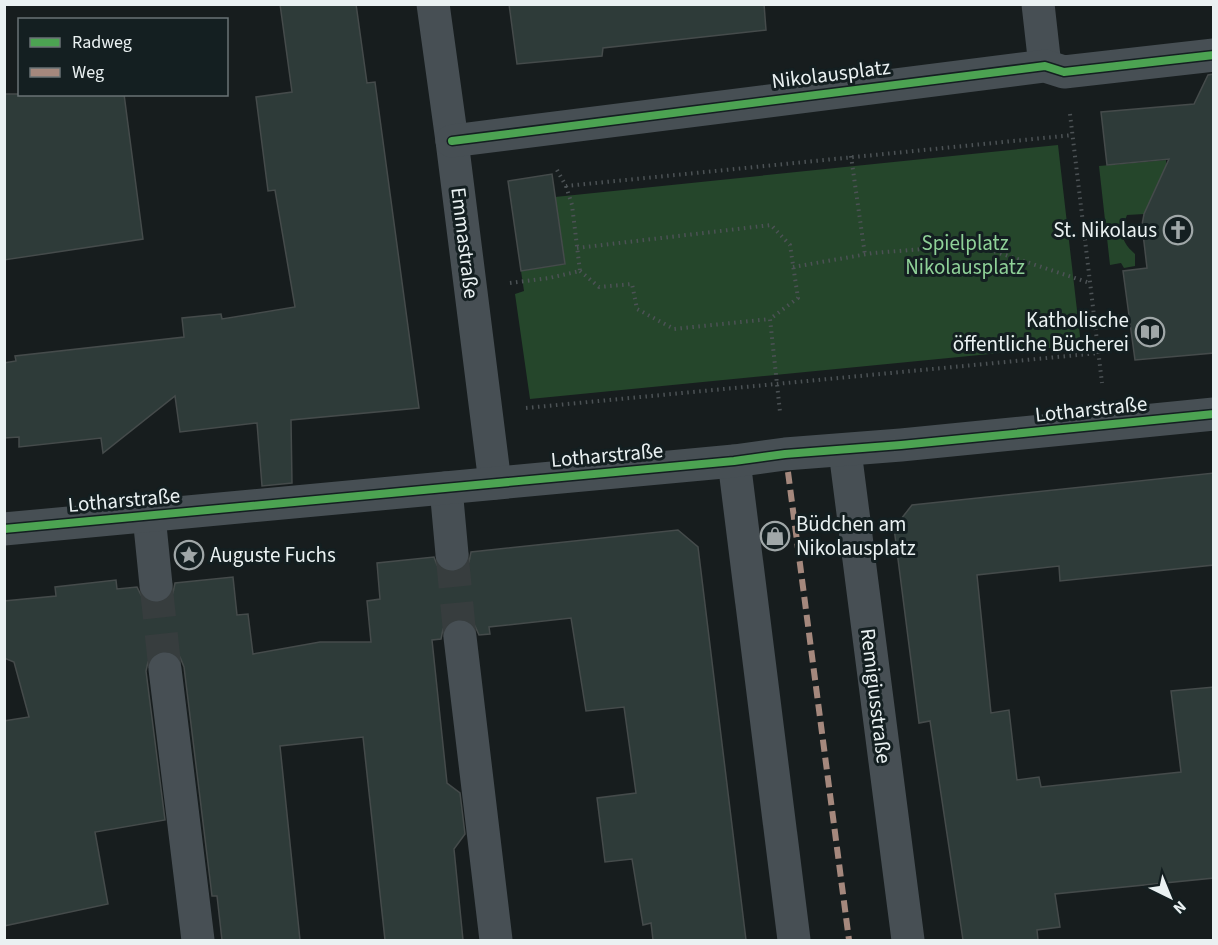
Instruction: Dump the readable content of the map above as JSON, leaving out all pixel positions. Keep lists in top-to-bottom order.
{
  "streets": {
    "street": [
      "Nikolausplatz",
      "Emmastraße",
      "Lotharstraße",
      "Remigiusstraße"
    ]
  },
  "crossings": [
    ["Nikolausplatz", "Emmastraße"],
    ["Emmastraße", "Lotharstraße"],
    ["Lotharstraße", "Remigiusstraße"]
  ],
  "parks": ["Spielplatz Nikolausplatz"],
  "places": {
    "church": ["St. Nikolaus"],
    "library": ["Katholische öffentliche Bücherei"],
    "shop": ["Büdchen am Nikolausplatz"],
    "place": ["Auguste Fuchs"]
  },
  "legend": ["Radweg", "Weg"],
  "north": "bottom right"
}
